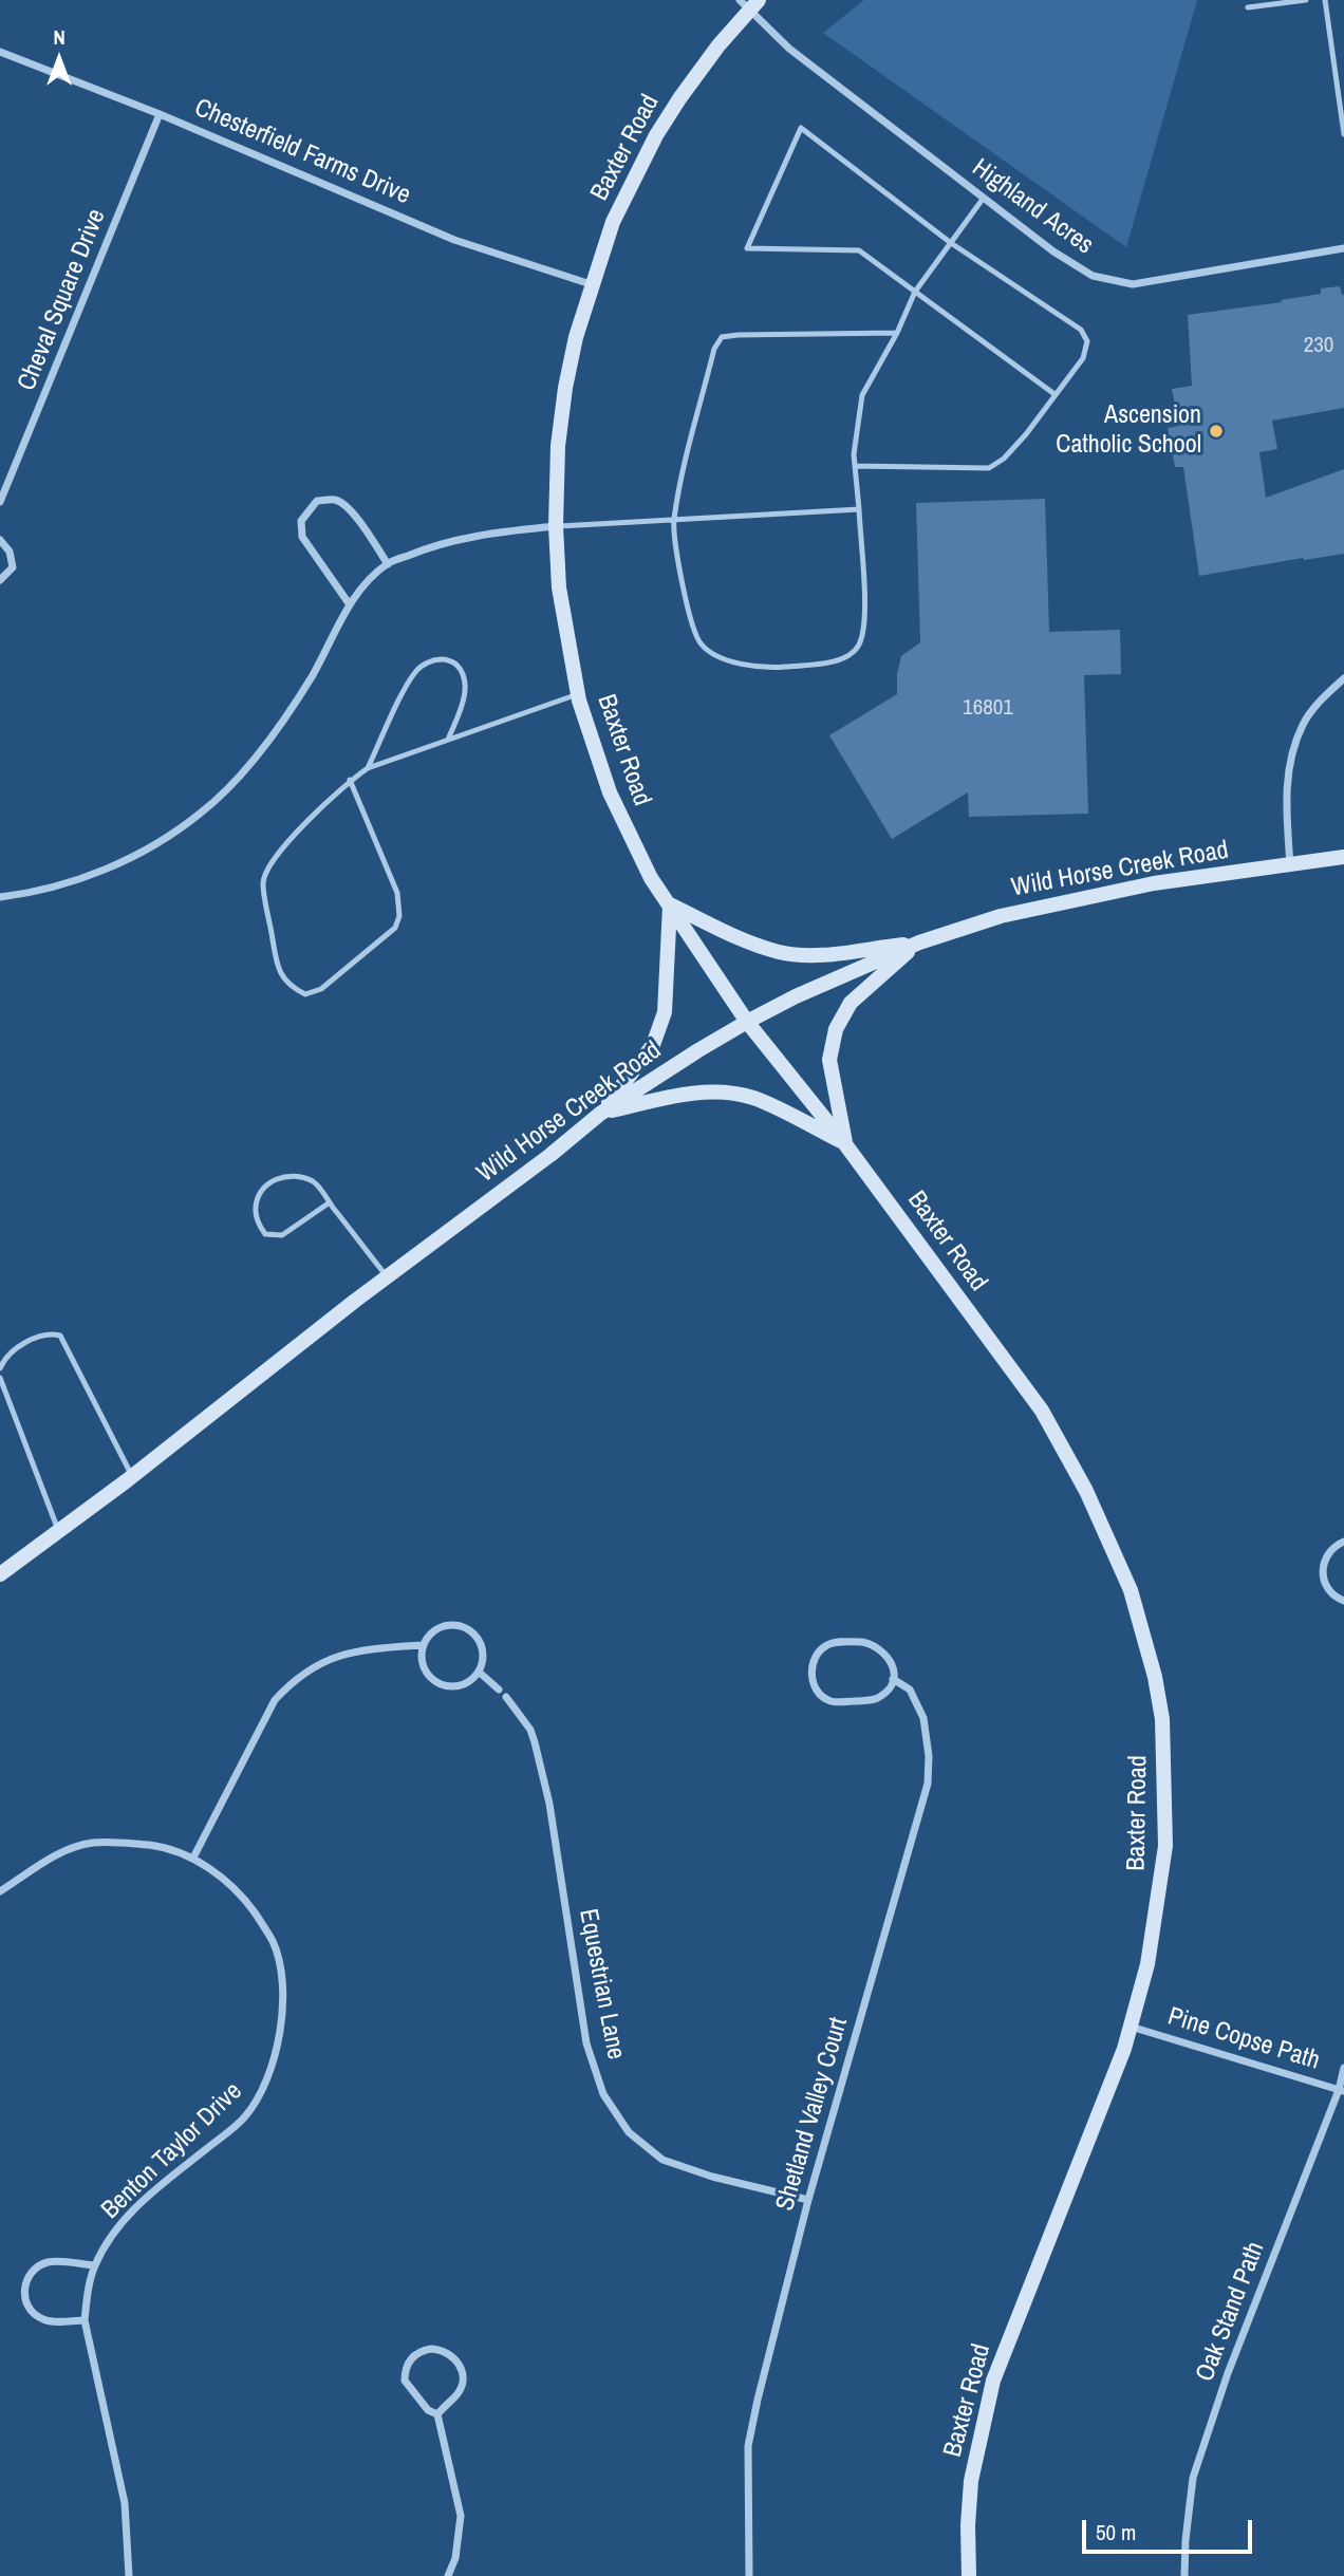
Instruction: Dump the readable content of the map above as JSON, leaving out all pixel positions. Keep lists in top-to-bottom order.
{
  "streets": {
    "main road": ["Baxter Road", "Wild Horse Creek Road"],
    "street": [
      "Chesterfield Farms Drive",
      "Highland Acres",
      "Cheval Square Drive",
      "Equestrian Lane",
      "Pine Copse Path",
      "Shetland Valley Court",
      "Benton Taylor Drive",
      "Oak Stand Path"
    ]
  },
  "crossings": [
    ["Baxter Road", "Chesterfield Farms Drive"],
    ["Baxter Road", "Highland Acres"],
    ["Baxter Road", "Wild Horse Creek Road"],
    ["Baxter Road", "Pine Copse Path"],
    ["Chesterfield Farms Drive", "Cheval Square Drive"],
    ["Equestrian Lane", "Shetland Valley Court"],
    ["Pine Copse Path", "Oak Stand Path"]
  ],
  "places": ["Ascension Catholic School"],
  "house_numbers": ["230", "16801"],
  "scale_bar": "50 m",
  "north": "top"
}
